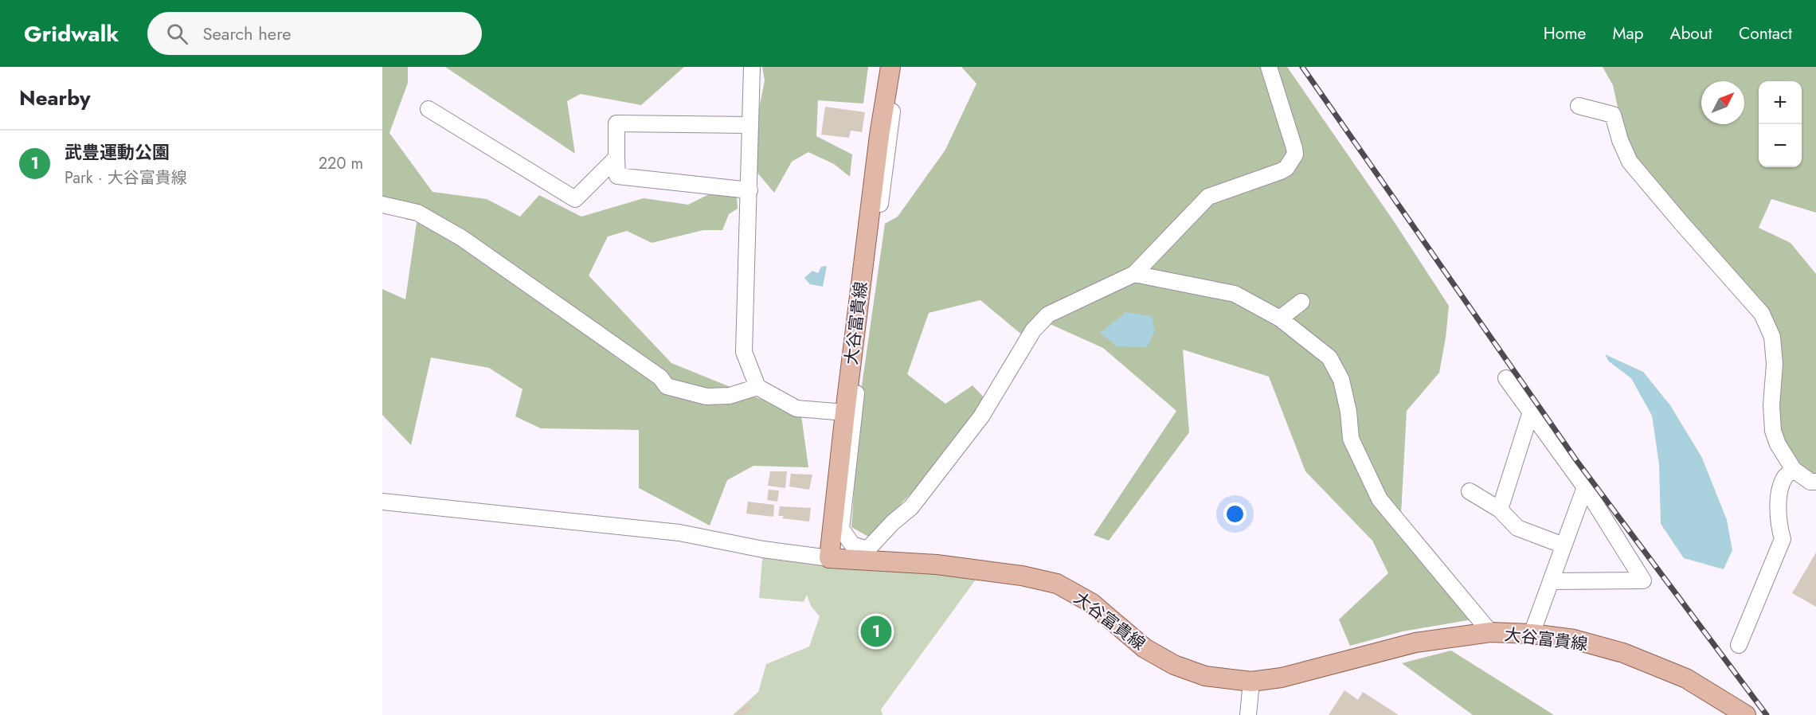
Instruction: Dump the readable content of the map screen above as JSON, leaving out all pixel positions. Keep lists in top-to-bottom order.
{
  "streets": {
    "main road": ["大谷富貴線"]
  },
  "north": "top right",
  "page": {
    "header": "Gridwalk",
    "search": "Search here",
    "nav": [
      "Home",
      "Map",
      "About",
      "Contact"
    ],
    "heading": "Nearby",
    "map_buttons": ["+", "−"],
    "list": [
      {
        "mark": "1",
        "name": "武豊運動公園",
        "note": "Park · 大谷富貴線",
        "value": "220 m"
      }
    ],
    "pins": "1"
  }
}
